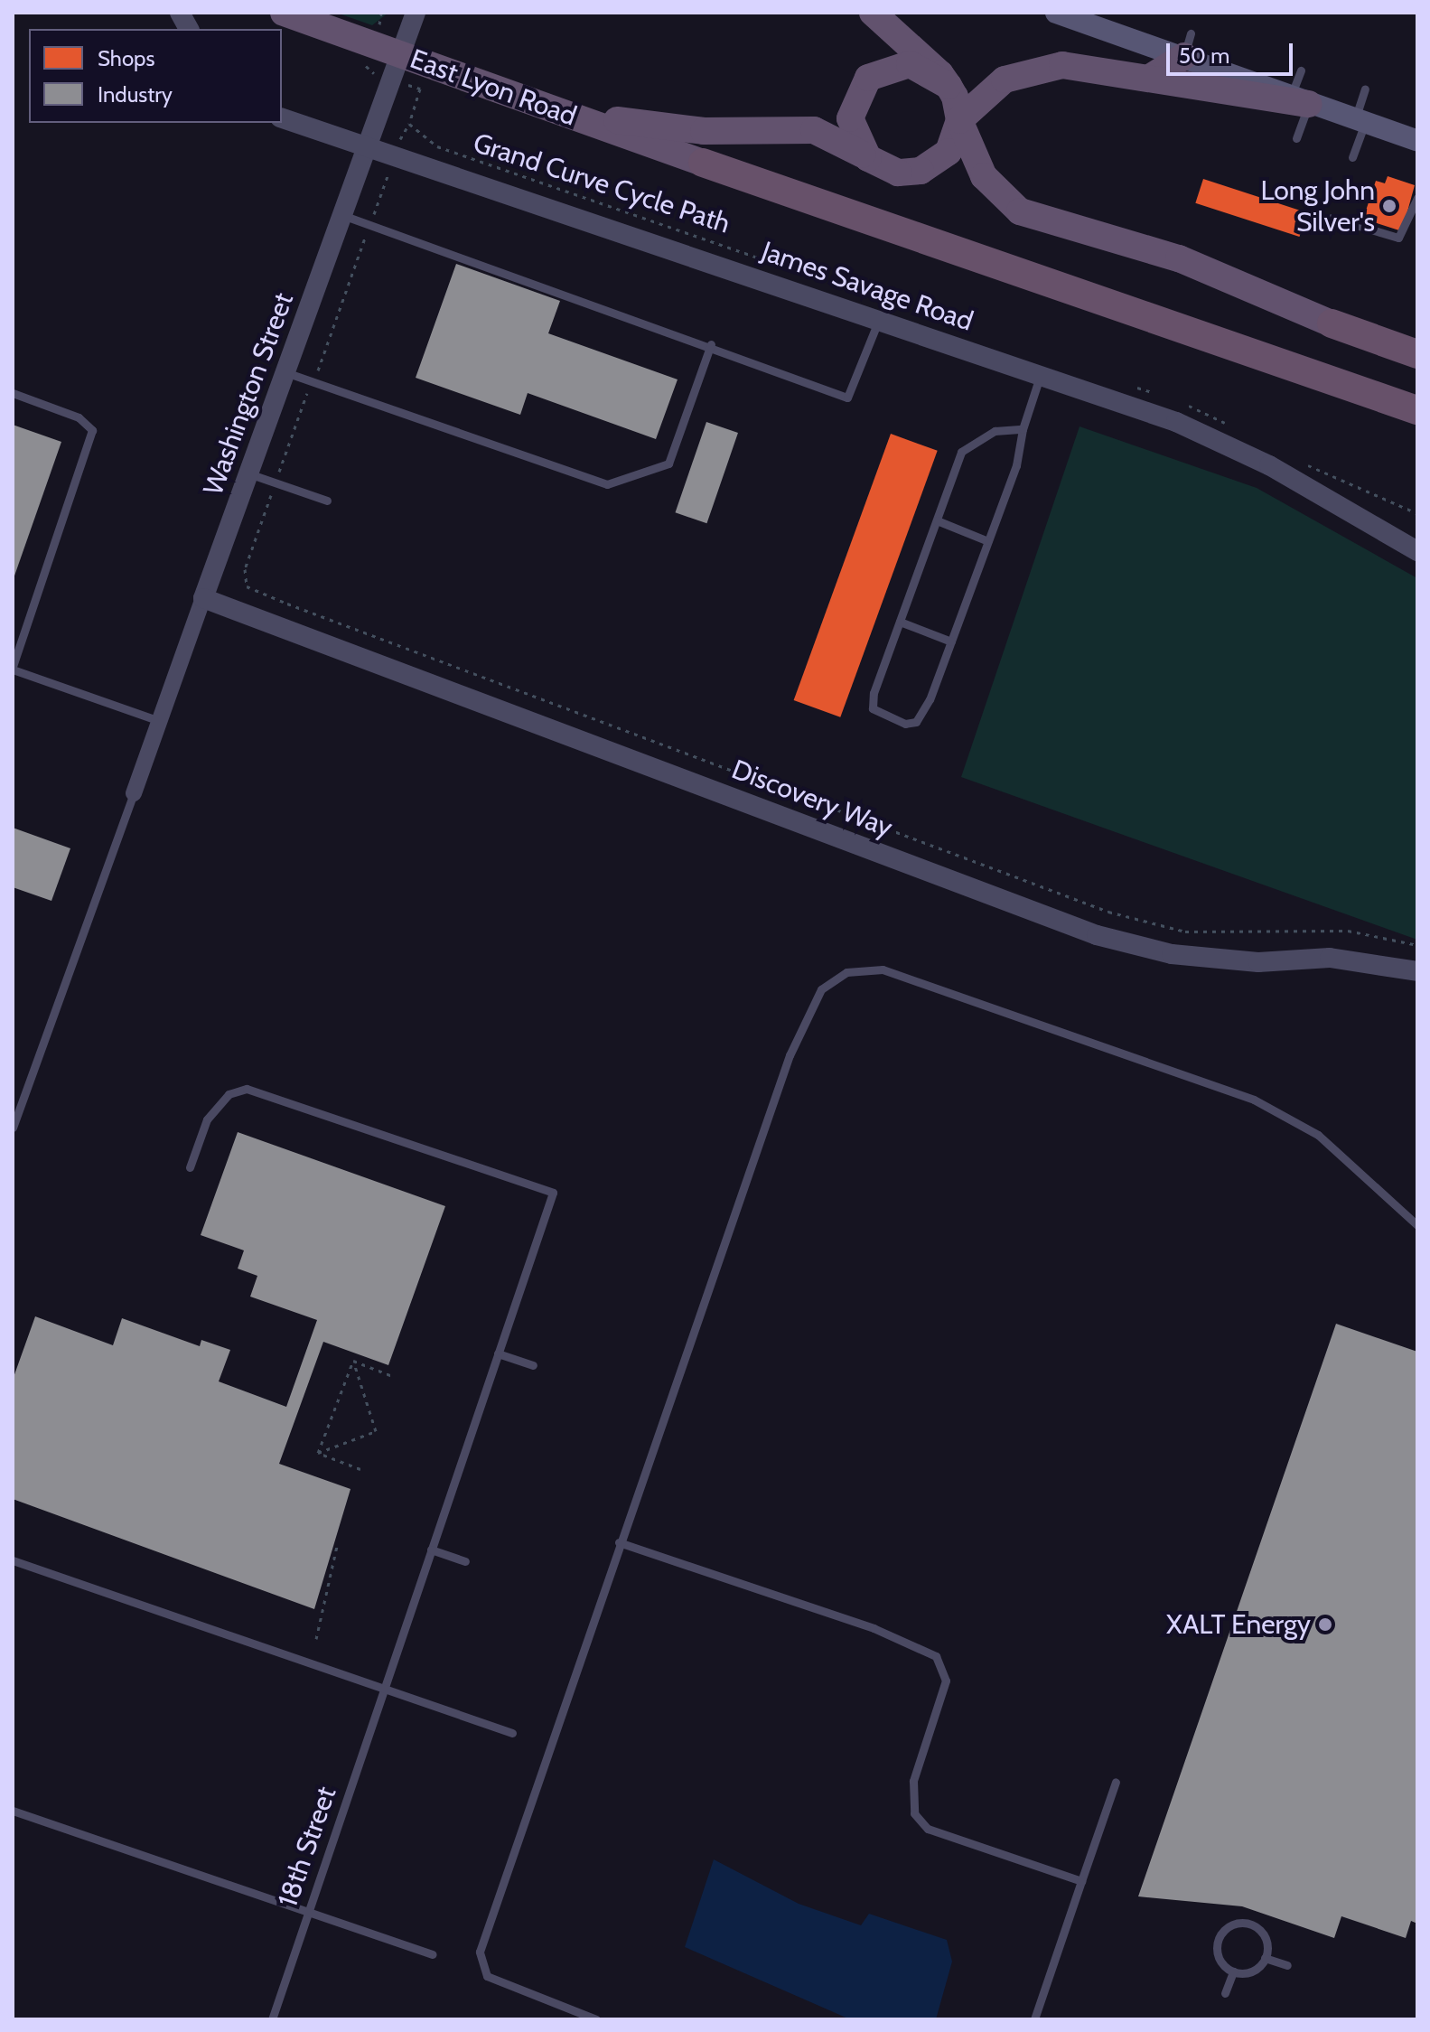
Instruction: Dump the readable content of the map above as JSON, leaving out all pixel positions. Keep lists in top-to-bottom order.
{
  "streets": {
    "highway": ["East Lyon Road"],
    "street": ["James Savage Road", "Washington Street", "Discovery Way"],
    "lane": ["18th Street"],
    "path": ["Grand Curve Cycle Path"]
  },
  "crossings": [
    ["East Lyon Road", "Washington Street"],
    ["James Savage Road", "Washington Street"],
    ["Washington Street", "Discovery Way"]
  ],
  "places": ["Long John Silver's", "XALT Energy"],
  "legend": ["Shops", "Industry"],
  "scale_bar": "50 m"
}
